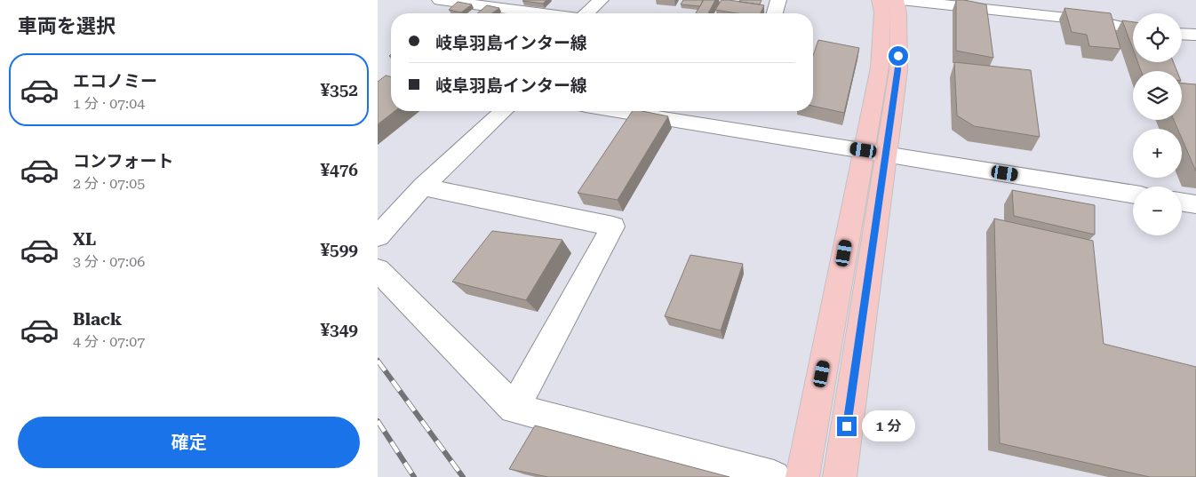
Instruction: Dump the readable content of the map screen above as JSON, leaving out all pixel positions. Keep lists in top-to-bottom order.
{
  "page": {
    "heading": "車両を選択",
    "map_buttons": ["+", "−"],
    "banner": ["岐阜羽島インター線", "岐阜羽島インター線"],
    "list": [
      {
        "name": "エコノミー",
        "note": "1 分 · 07:04",
        "value": "¥352"
      },
      {
        "name": "コンフォート",
        "note": "2 分 · 07:05",
        "value": "¥476"
      },
      {
        "name": "XL",
        "note": "3 分 · 07:06",
        "value": "¥599"
      },
      {
        "name": "Black",
        "note": "4 分 · 07:07",
        "value": "¥349"
      }
    ],
    "buttons": "確定",
    "bubble": "1 分"
  }
}
